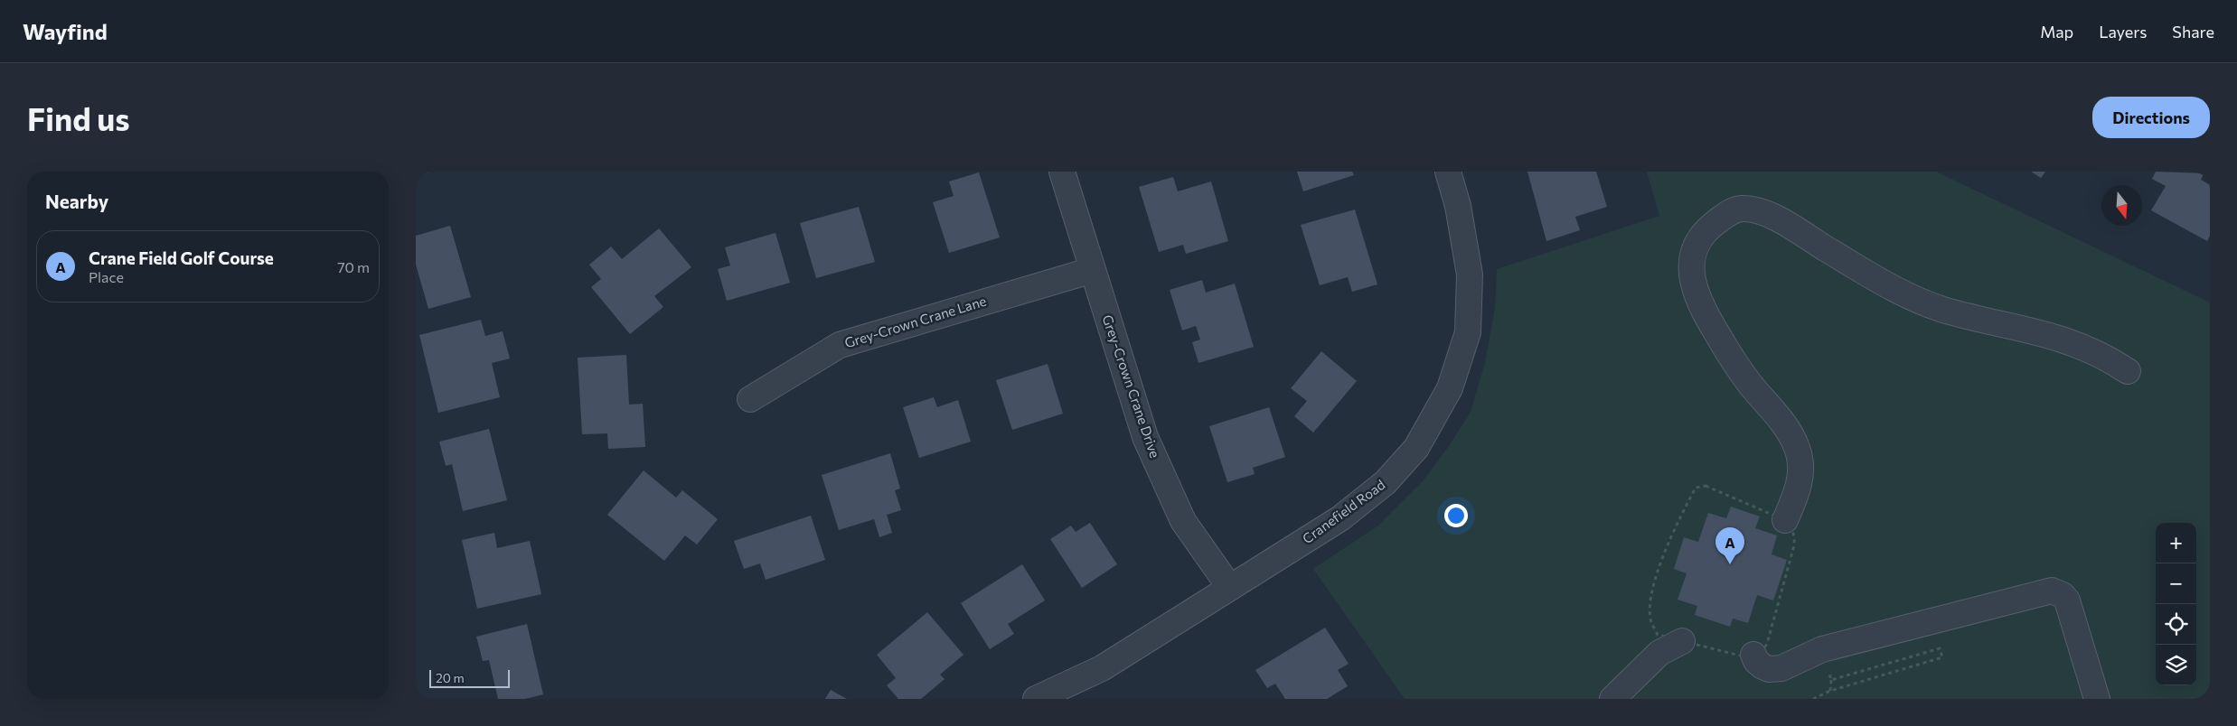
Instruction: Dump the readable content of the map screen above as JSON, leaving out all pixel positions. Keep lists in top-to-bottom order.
{
  "streets": {
    "street": ["Grey-Crown Crane Lane", "Grey-Crown Crane Drive", "Cranefield Road"]
  },
  "crossings": [
    ["Grey-Crown Crane Lane", "Grey-Crown Crane Drive"],
    ["Grey-Crown Crane Drive", "Cranefield Road"]
  ],
  "scale_bar": "20 m",
  "north": "bottom",
  "page": {
    "header": "Wayfind",
    "nav": ["Map", "Layers", "Share"],
    "buttons": "Directions",
    "title": "Find us",
    "heading": "Nearby",
    "list": [
      {
        "mark": "A",
        "name": "Crane Field Golf Course",
        "note": "Place",
        "value": "70 m"
      }
    ],
    "map_buttons": ["+", "−"],
    "pins": "A",
    "scale": "20 m"
  }
}
